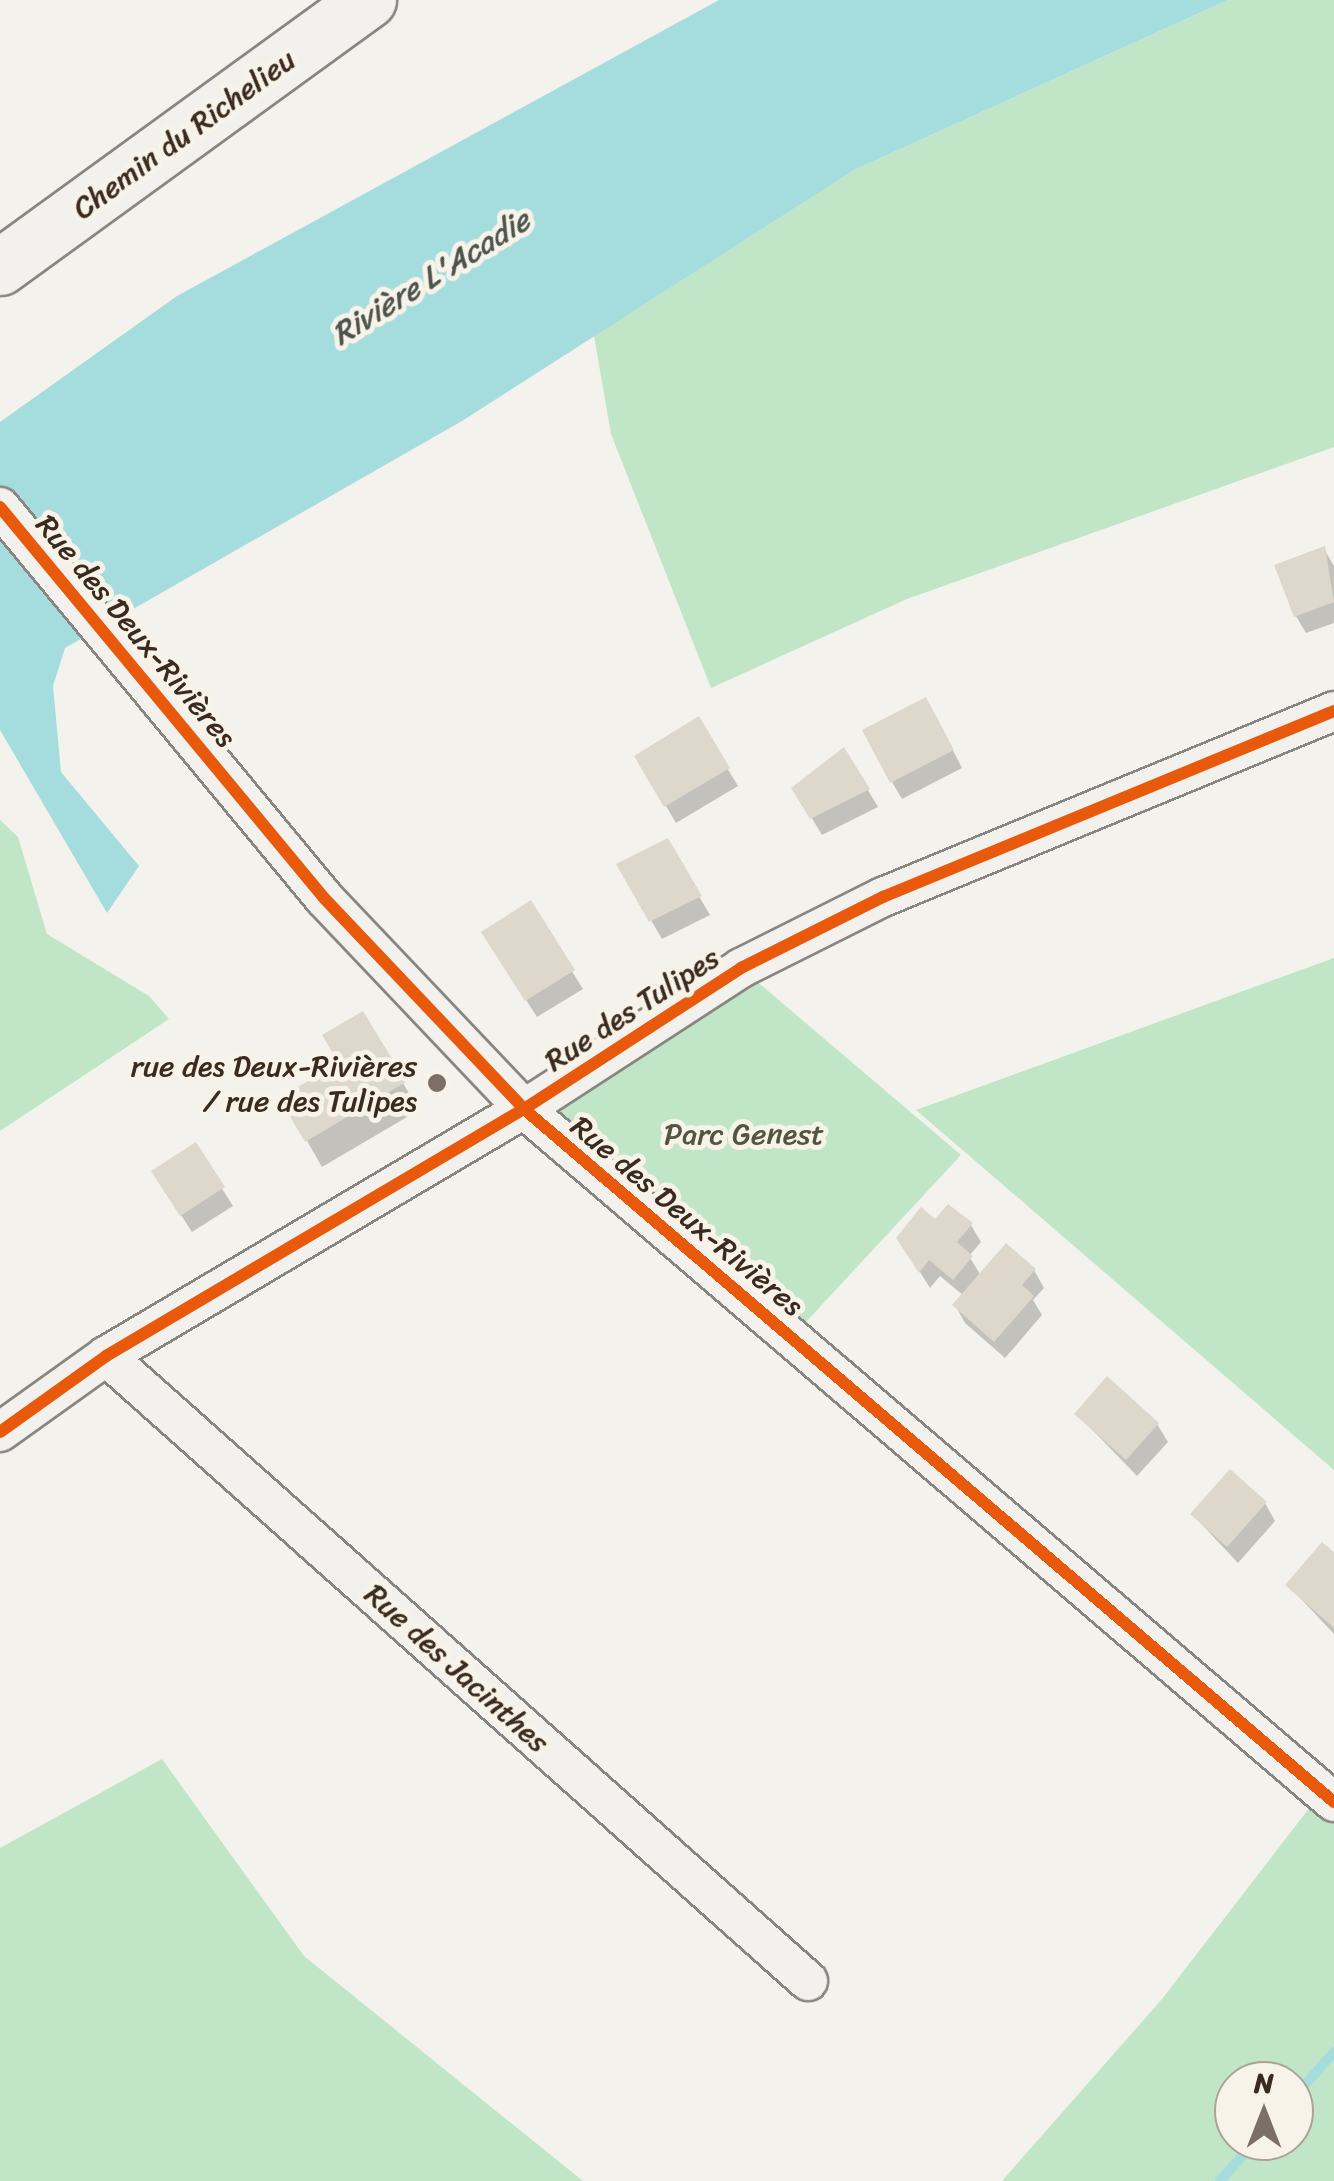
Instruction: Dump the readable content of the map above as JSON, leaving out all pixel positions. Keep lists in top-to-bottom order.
{
  "streets": {
    "main road": ["Chemin du Richelieu"],
    "street": ["Rue des Deux-Rivières", "Rue des Tulipes", "Rue des Jacinthes"]
  },
  "crossings": [
    ["Rue des Deux-Rivières", "Rue des Tulipes"],
    ["Rue des Tulipes", "Rue des Jacinthes"]
  ],
  "water": ["Rivière L'Acadie"],
  "parks": ["Parc Genest"],
  "places": ["rue des Deux-Rivières / rue des Tulipes"],
  "north": "top"
}
